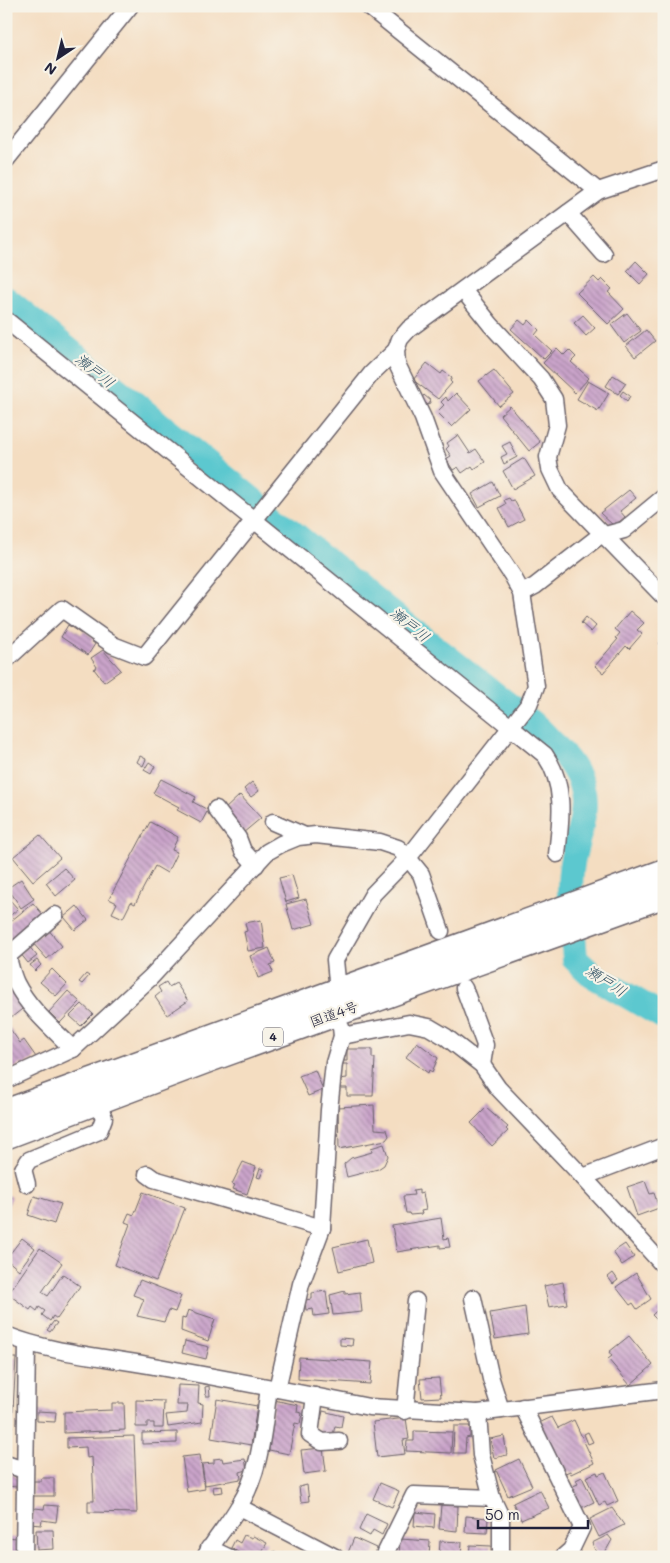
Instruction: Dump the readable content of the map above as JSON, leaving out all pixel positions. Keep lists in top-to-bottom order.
{
  "streets": {
    "highway": ["国道4号", "4"]
  },
  "water": ["瀬戸川"],
  "scale_bar": "50 m",
  "north": "bottom left"
}
